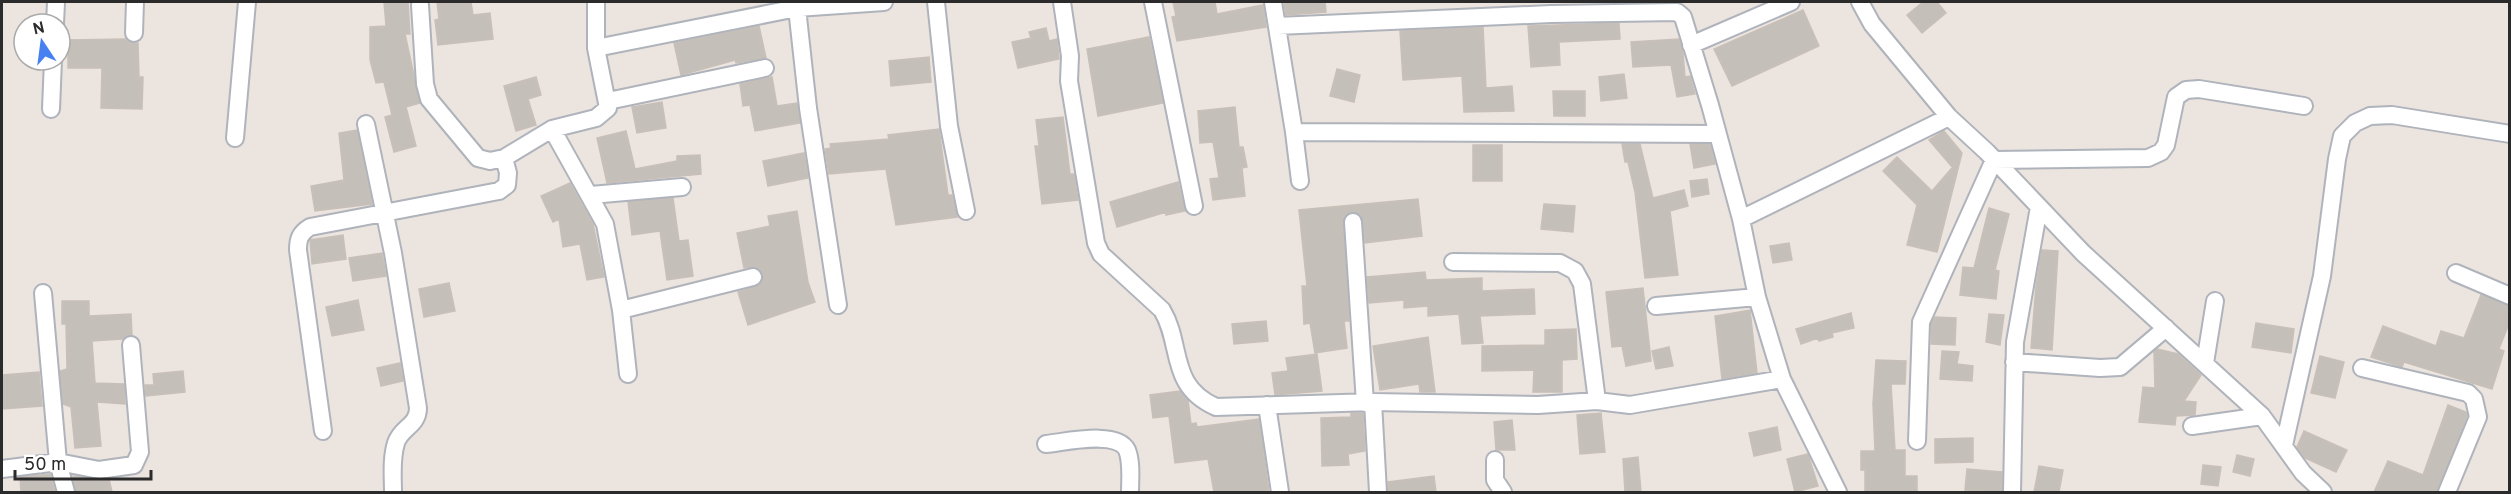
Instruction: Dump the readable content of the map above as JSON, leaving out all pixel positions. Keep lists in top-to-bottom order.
{
  "scale_bar": "50 m",
  "north": "top"
}
